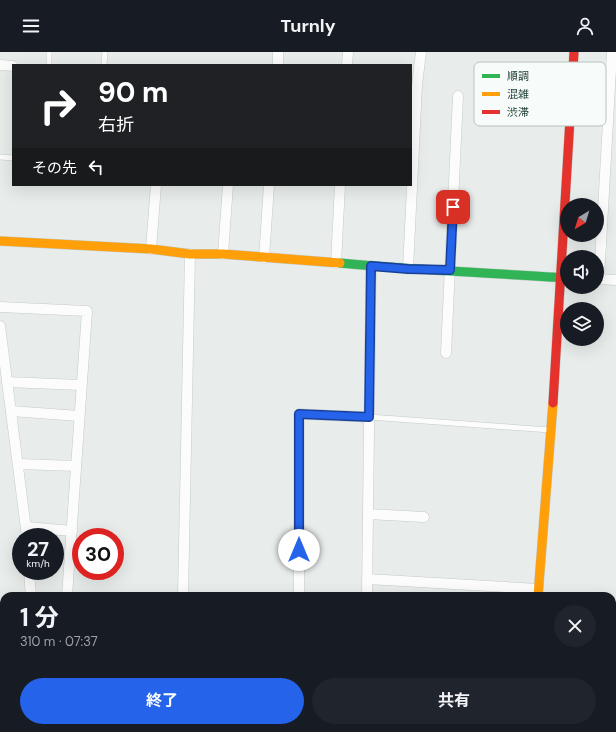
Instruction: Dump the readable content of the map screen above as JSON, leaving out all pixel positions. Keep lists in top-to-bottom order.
{
  "legend": ["順調", "混雑", "渋滞"],
  "north": "bottom left",
  "page": {
    "header": "Turnly",
    "turn": ["90 m", "右折"],
    "then": "その先",
    "speed": "27 km/h",
    "limit": "30",
    "heading": ["1 分", "310 m · 07:37"],
    "buttons": ["終了", "共有"]
  }
}
